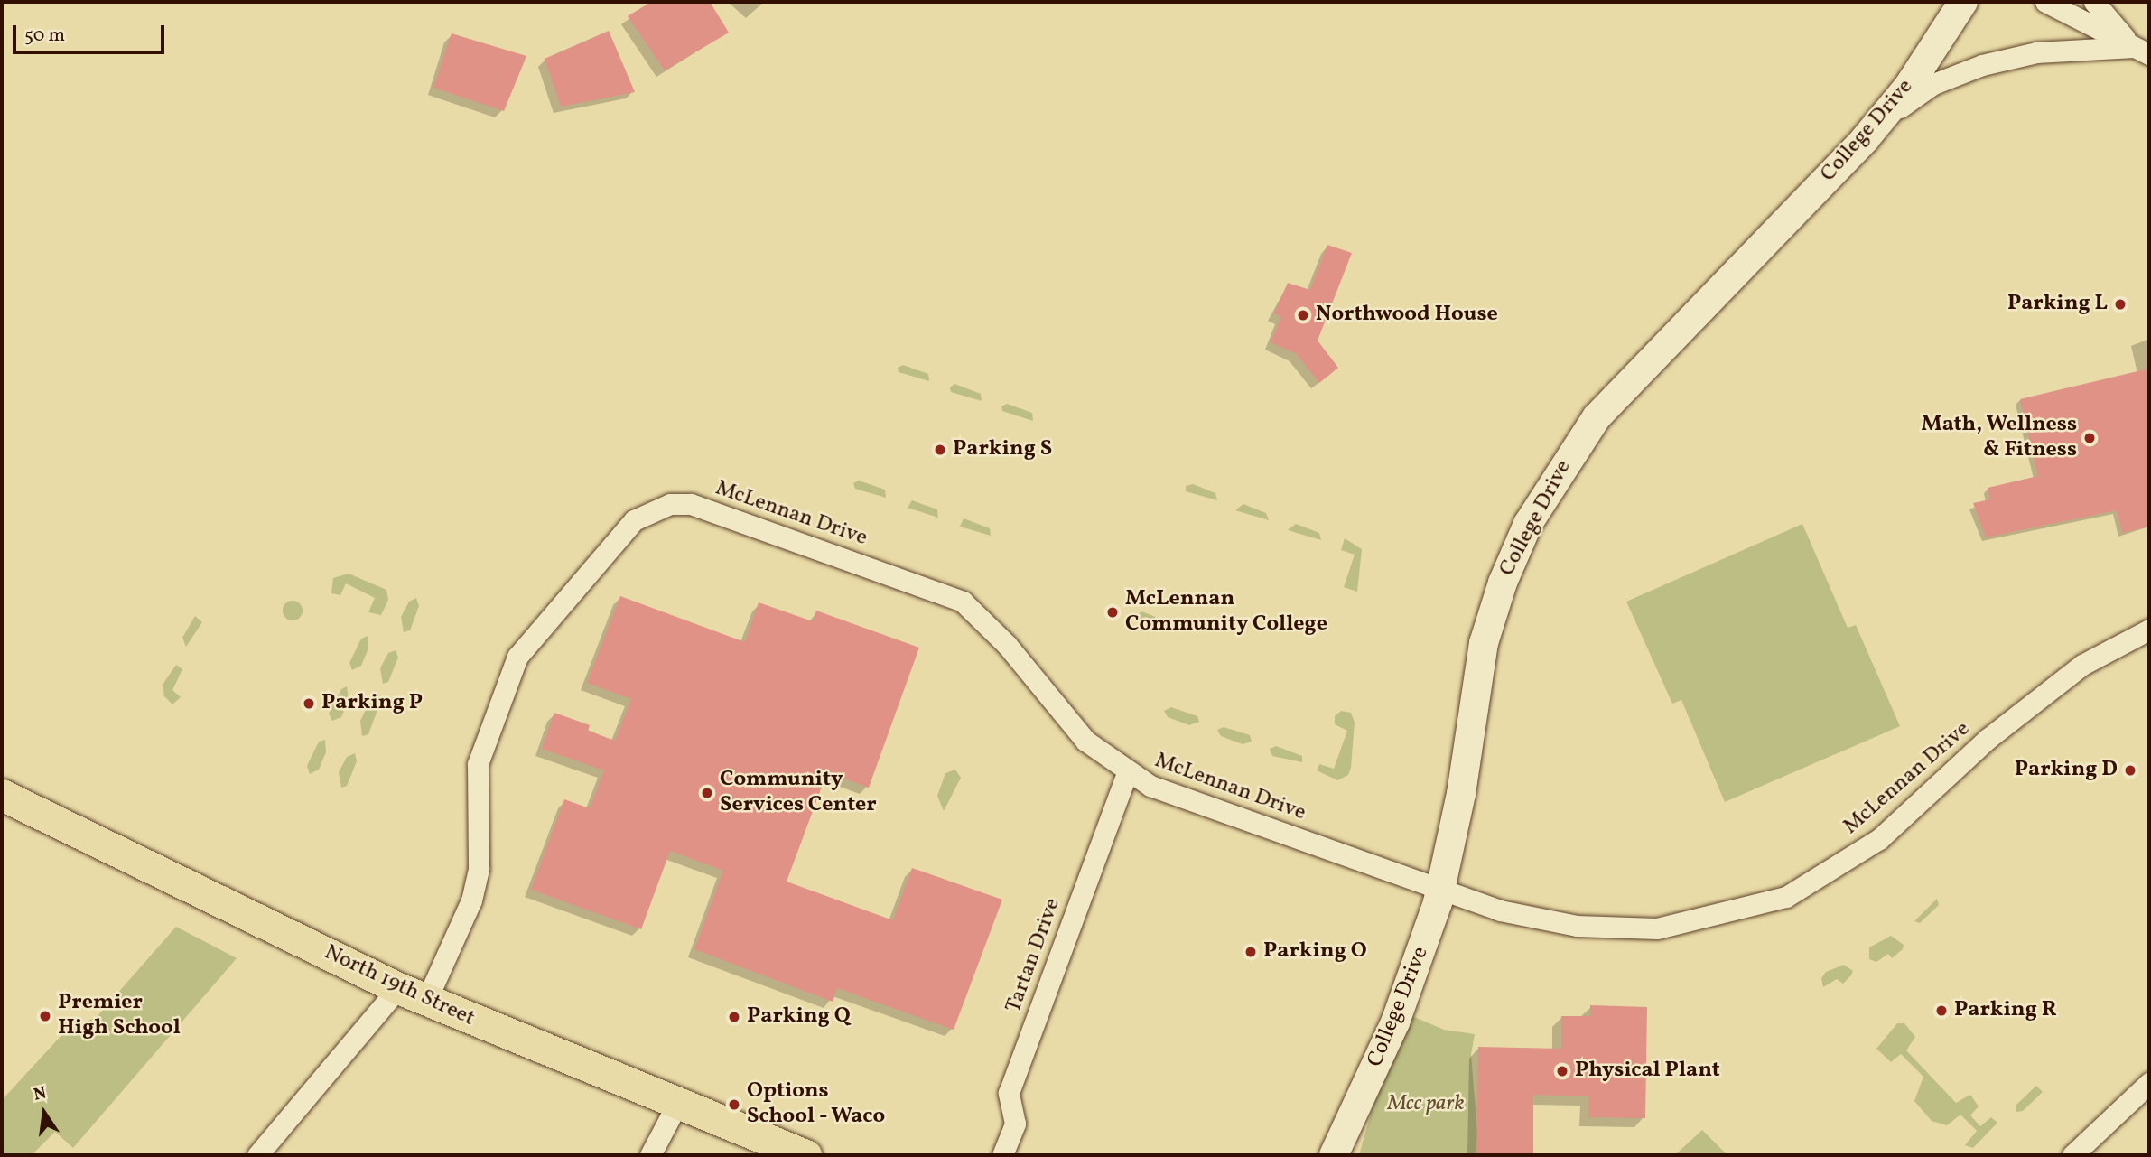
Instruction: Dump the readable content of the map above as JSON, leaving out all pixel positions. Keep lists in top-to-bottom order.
{
  "streets": {
    "main road": ["North 19th Street"],
    "street": ["College Drive", "McLennan Drive", "Tartan Drive"]
  },
  "crossings": [
    ["College Drive", "McLennan Drive"],
    ["McLennan Drive", "Tartan Drive"],
    ["McLennan Drive", "North 19th Street"]
  ],
  "parks": ["Mcc park"],
  "places": [
    "Parking L",
    "Northwood House",
    "Math, Wellness & Fitness",
    "Parking S",
    "McLennan Community College",
    "Parking P",
    "Parking D",
    "Community Services Center",
    "Parking O",
    "Parking R",
    "Premier High School",
    "Parking Q",
    "Physical Plant",
    "Options School - Waco"
  ],
  "scale_bar": "50 m",
  "north": "top"
}
